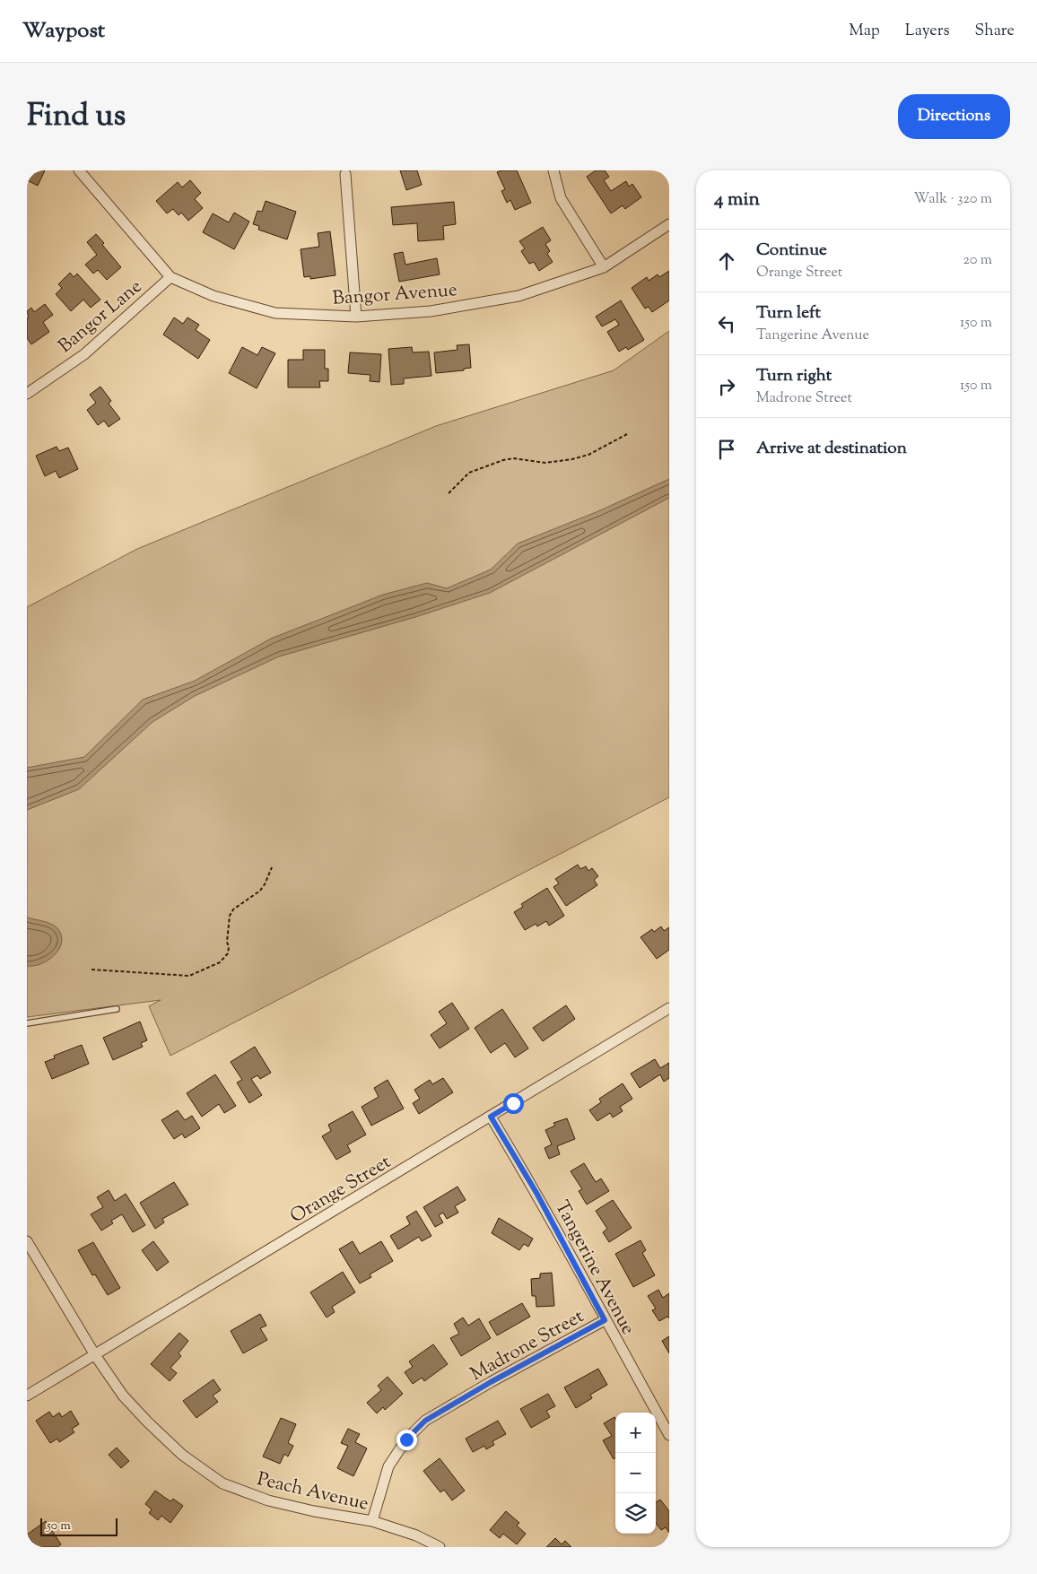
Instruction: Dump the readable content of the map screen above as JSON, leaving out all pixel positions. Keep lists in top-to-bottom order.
{
  "streets": {
    "street": [
      "Bangor Avenue",
      "Bangor Lane",
      "Orange Street",
      "Tangerine Avenue",
      "Madrone Street",
      "Peach Avenue"
    ]
  },
  "crossings": [
    ["Bangor Avenue", "Bangor Lane"],
    ["Orange Street", "Tangerine Avenue"],
    ["Orange Street", "Peach Avenue"],
    ["Tangerine Avenue", "Madrone Street"],
    ["Madrone Street", "Peach Avenue"]
  ],
  "scale_bar": "50 m",
  "page": {
    "header": "Waypost",
    "nav": ["Map", "Layers", "Share"],
    "title": "Find us",
    "buttons": "Directions",
    "heading": ["4 min", "Walk · 320 m"],
    "list": [
      ["Continue", "Orange Street", "20 m"],
      ["Turn left", "Tangerine Avenue", "150 m"],
      ["Turn right", "Madrone Street", "150 m"],
      "Arrive at destination"
    ],
    "map_buttons": ["+", "−"],
    "scale": "50 m"
  }
}
